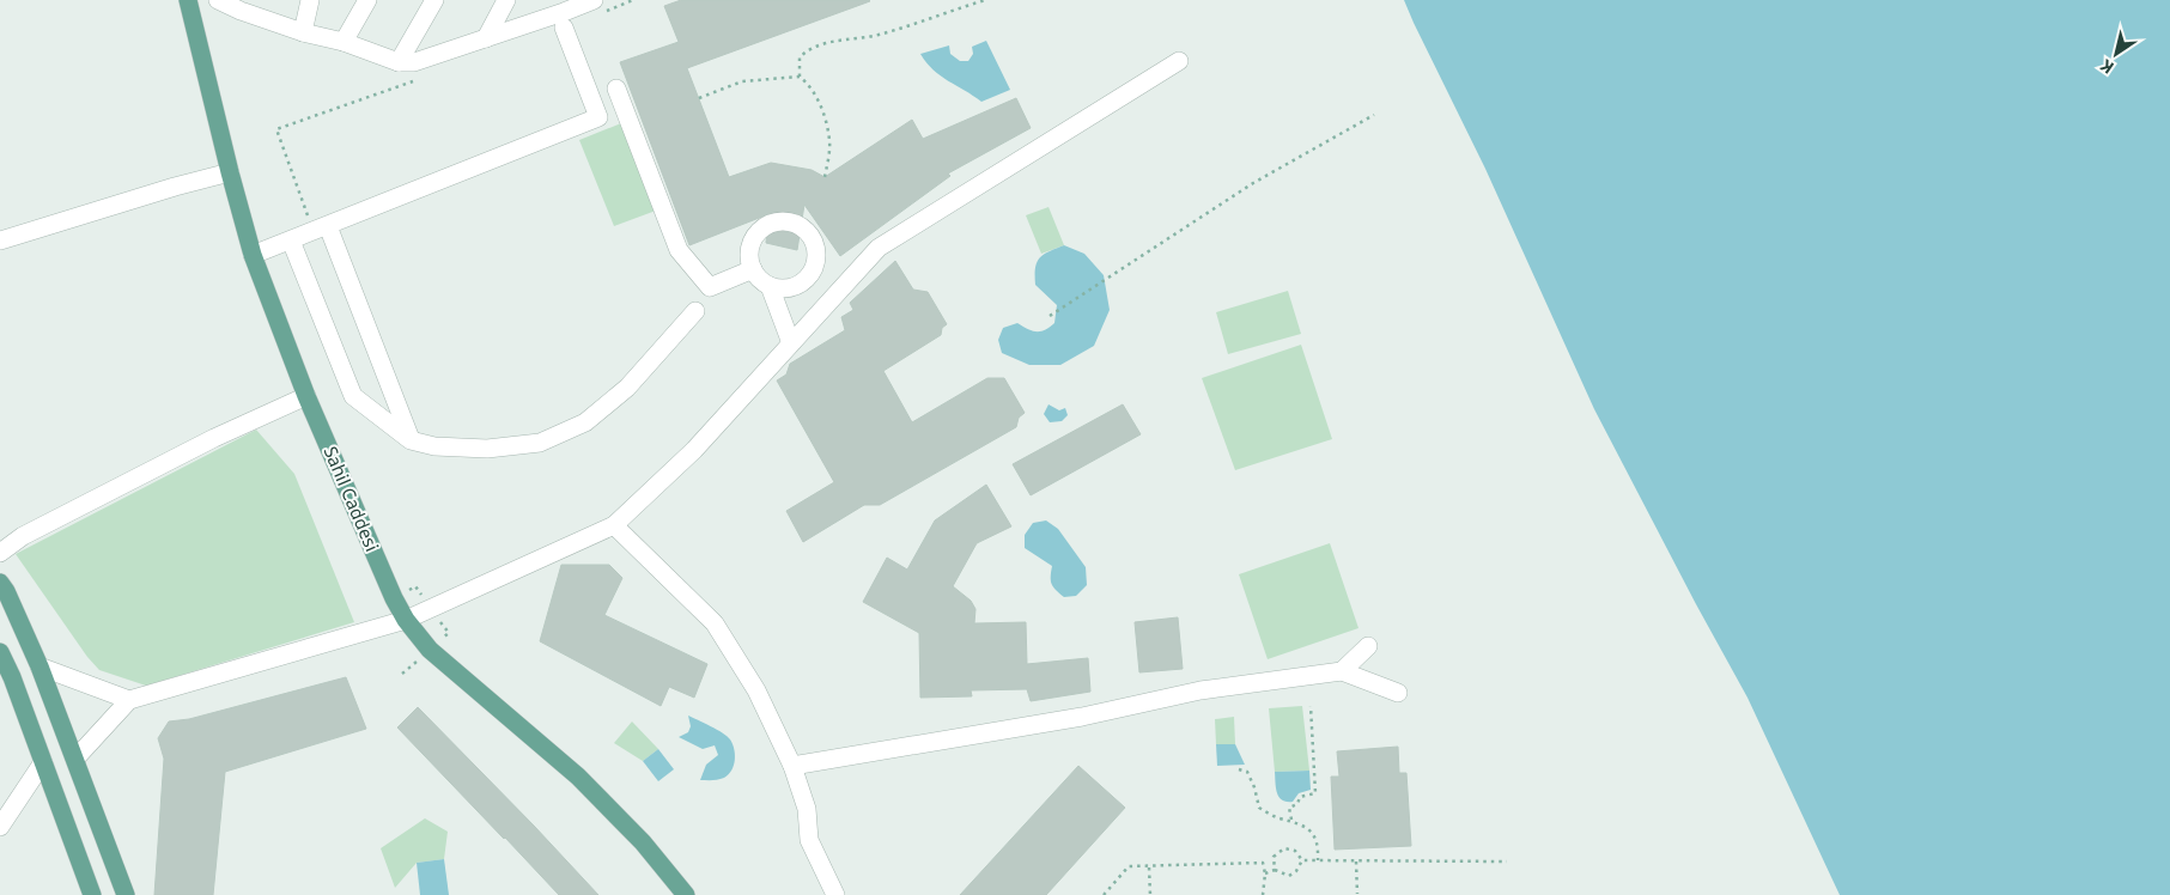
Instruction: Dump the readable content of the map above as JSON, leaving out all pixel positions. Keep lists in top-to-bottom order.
{
  "streets": {
    "main road": ["Sahil Caddesi"]
  },
  "north": "bottom left"
}
